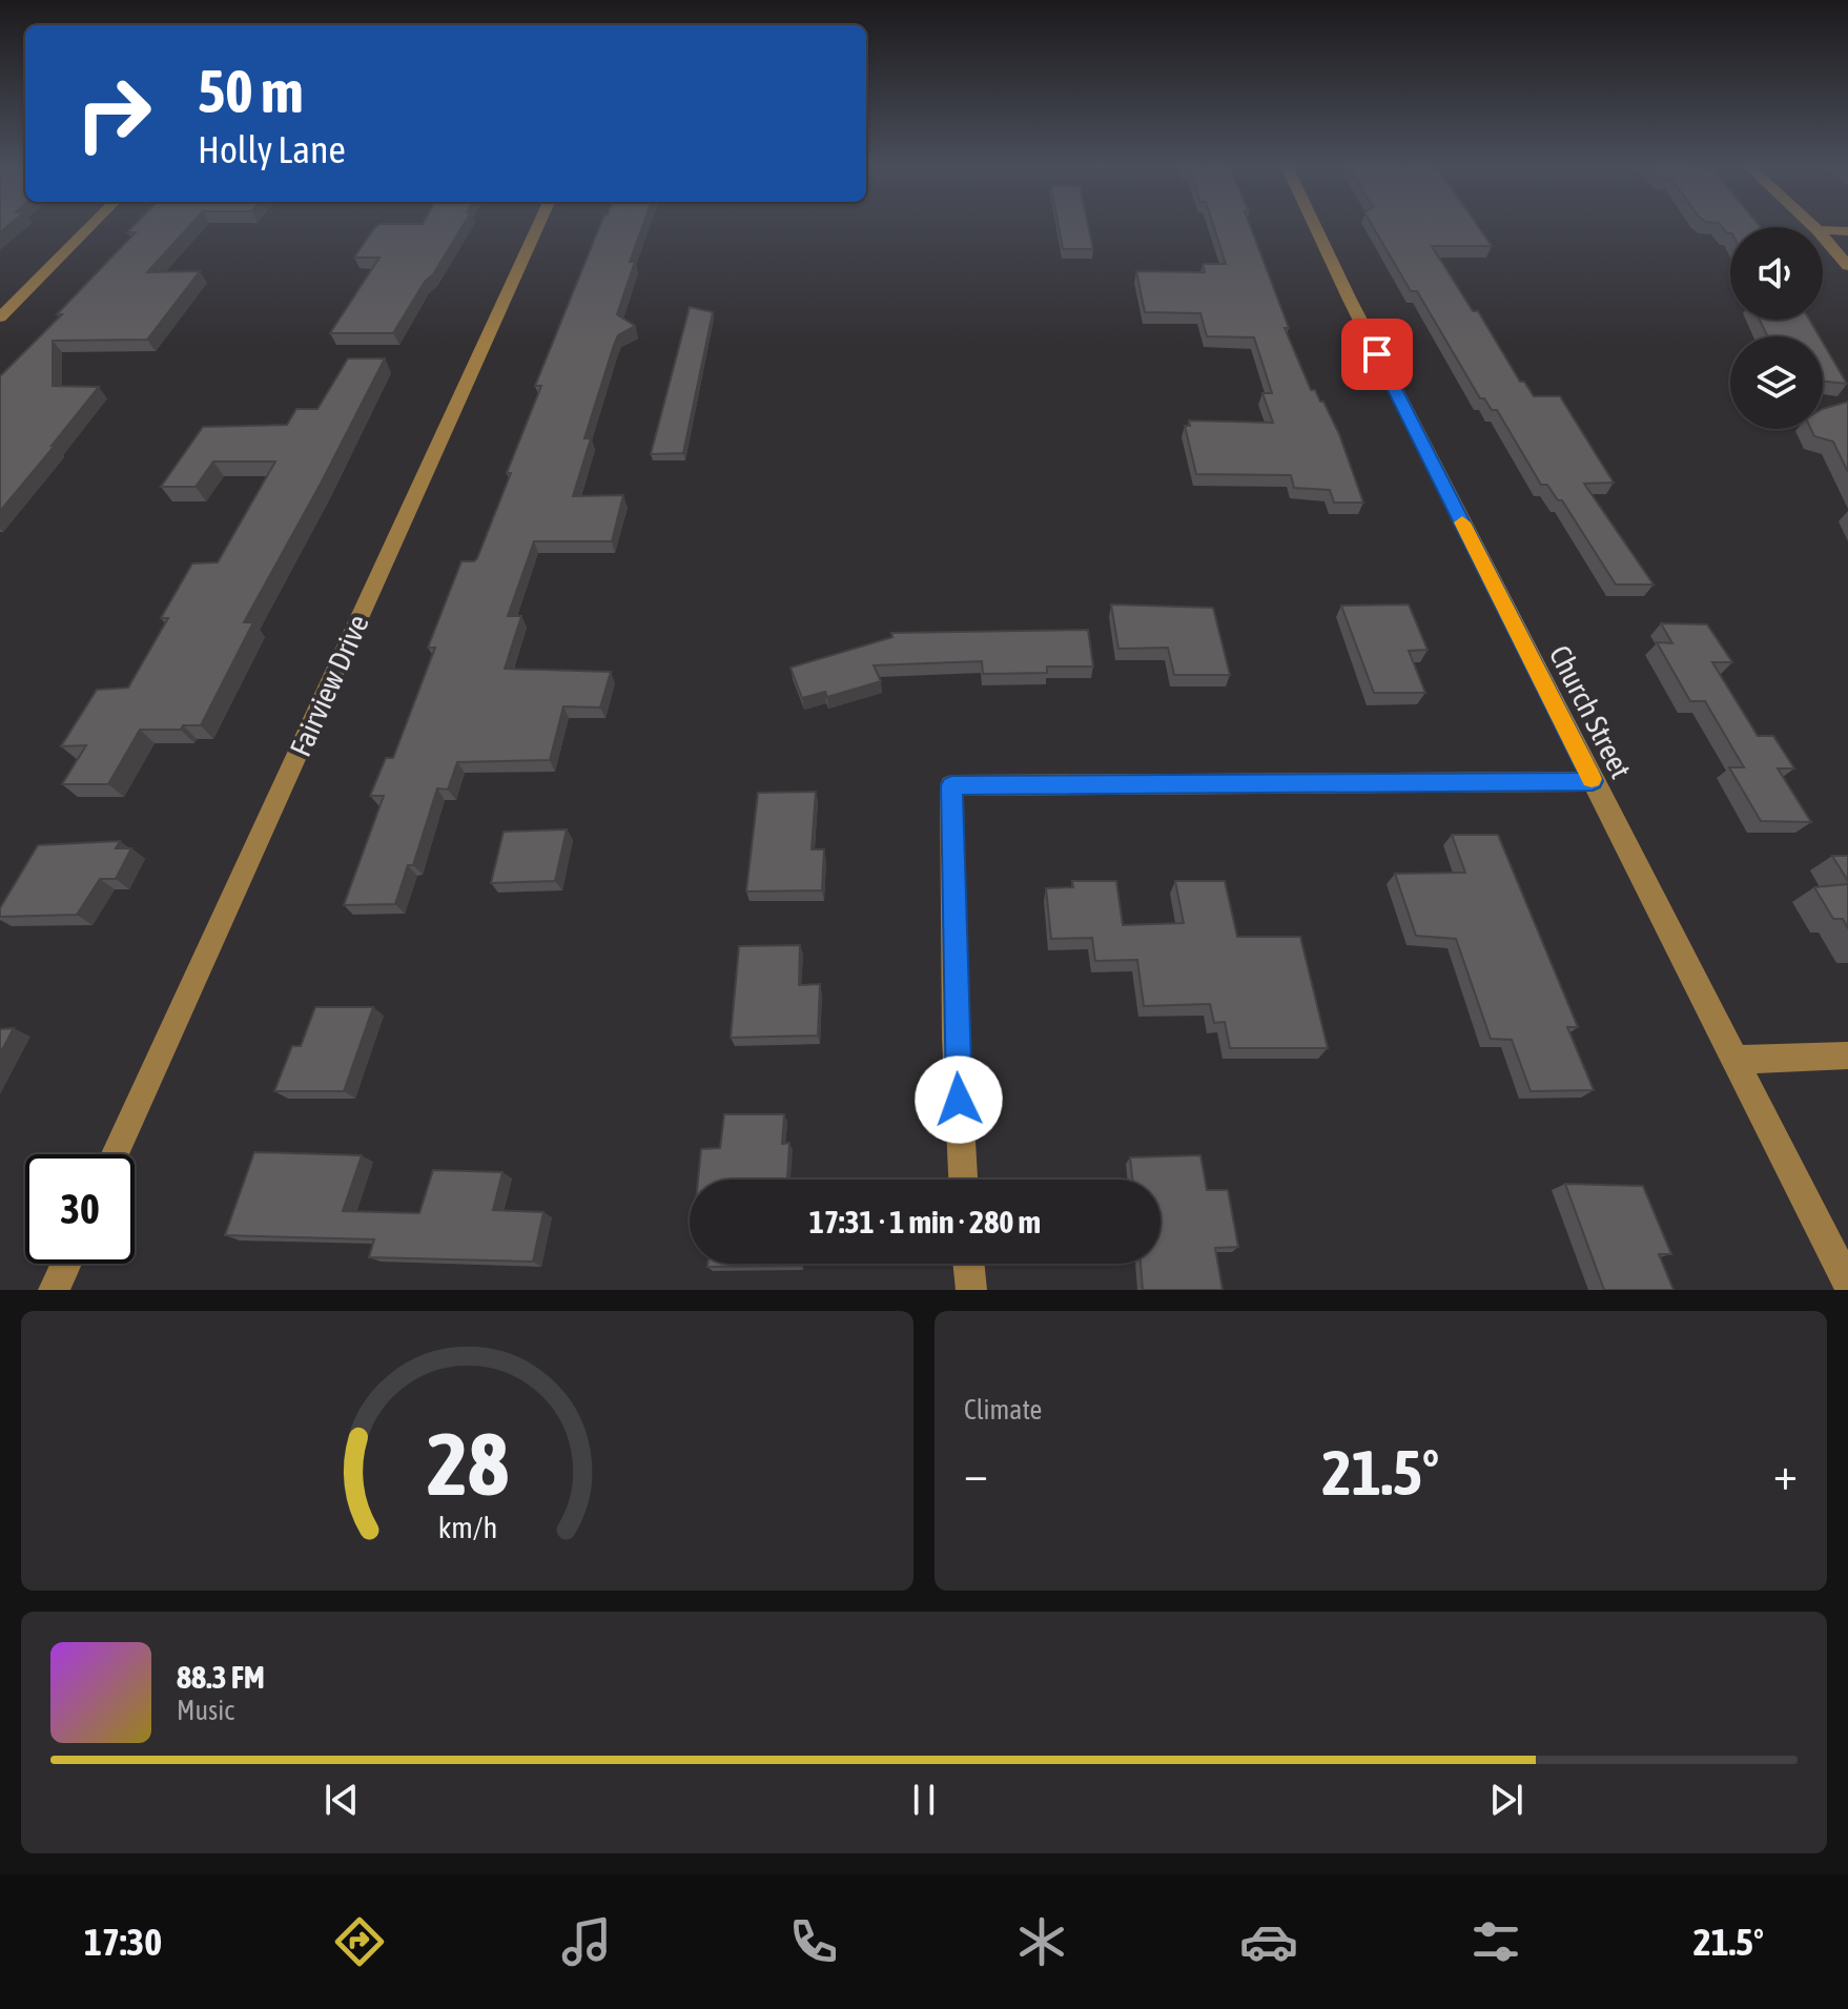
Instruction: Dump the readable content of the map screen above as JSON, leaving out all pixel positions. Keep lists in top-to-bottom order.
{
  "streets": {
    "street": ["Fairview Drive", "Church Street"]
  },
  "page": {
    "turn": ["50 m", "Holly Lane"],
    "limit": "30",
    "trip": "17:31 · 1 min · 280 m",
    "tile": "Climate",
    "heat": ["−", "21.5°", "+"],
    "song": ["88.3 FM", "Music"],
    "tabs": ["17:30", "21.5°"],
    "gauge": ["28", "km/h"]
  }
}
